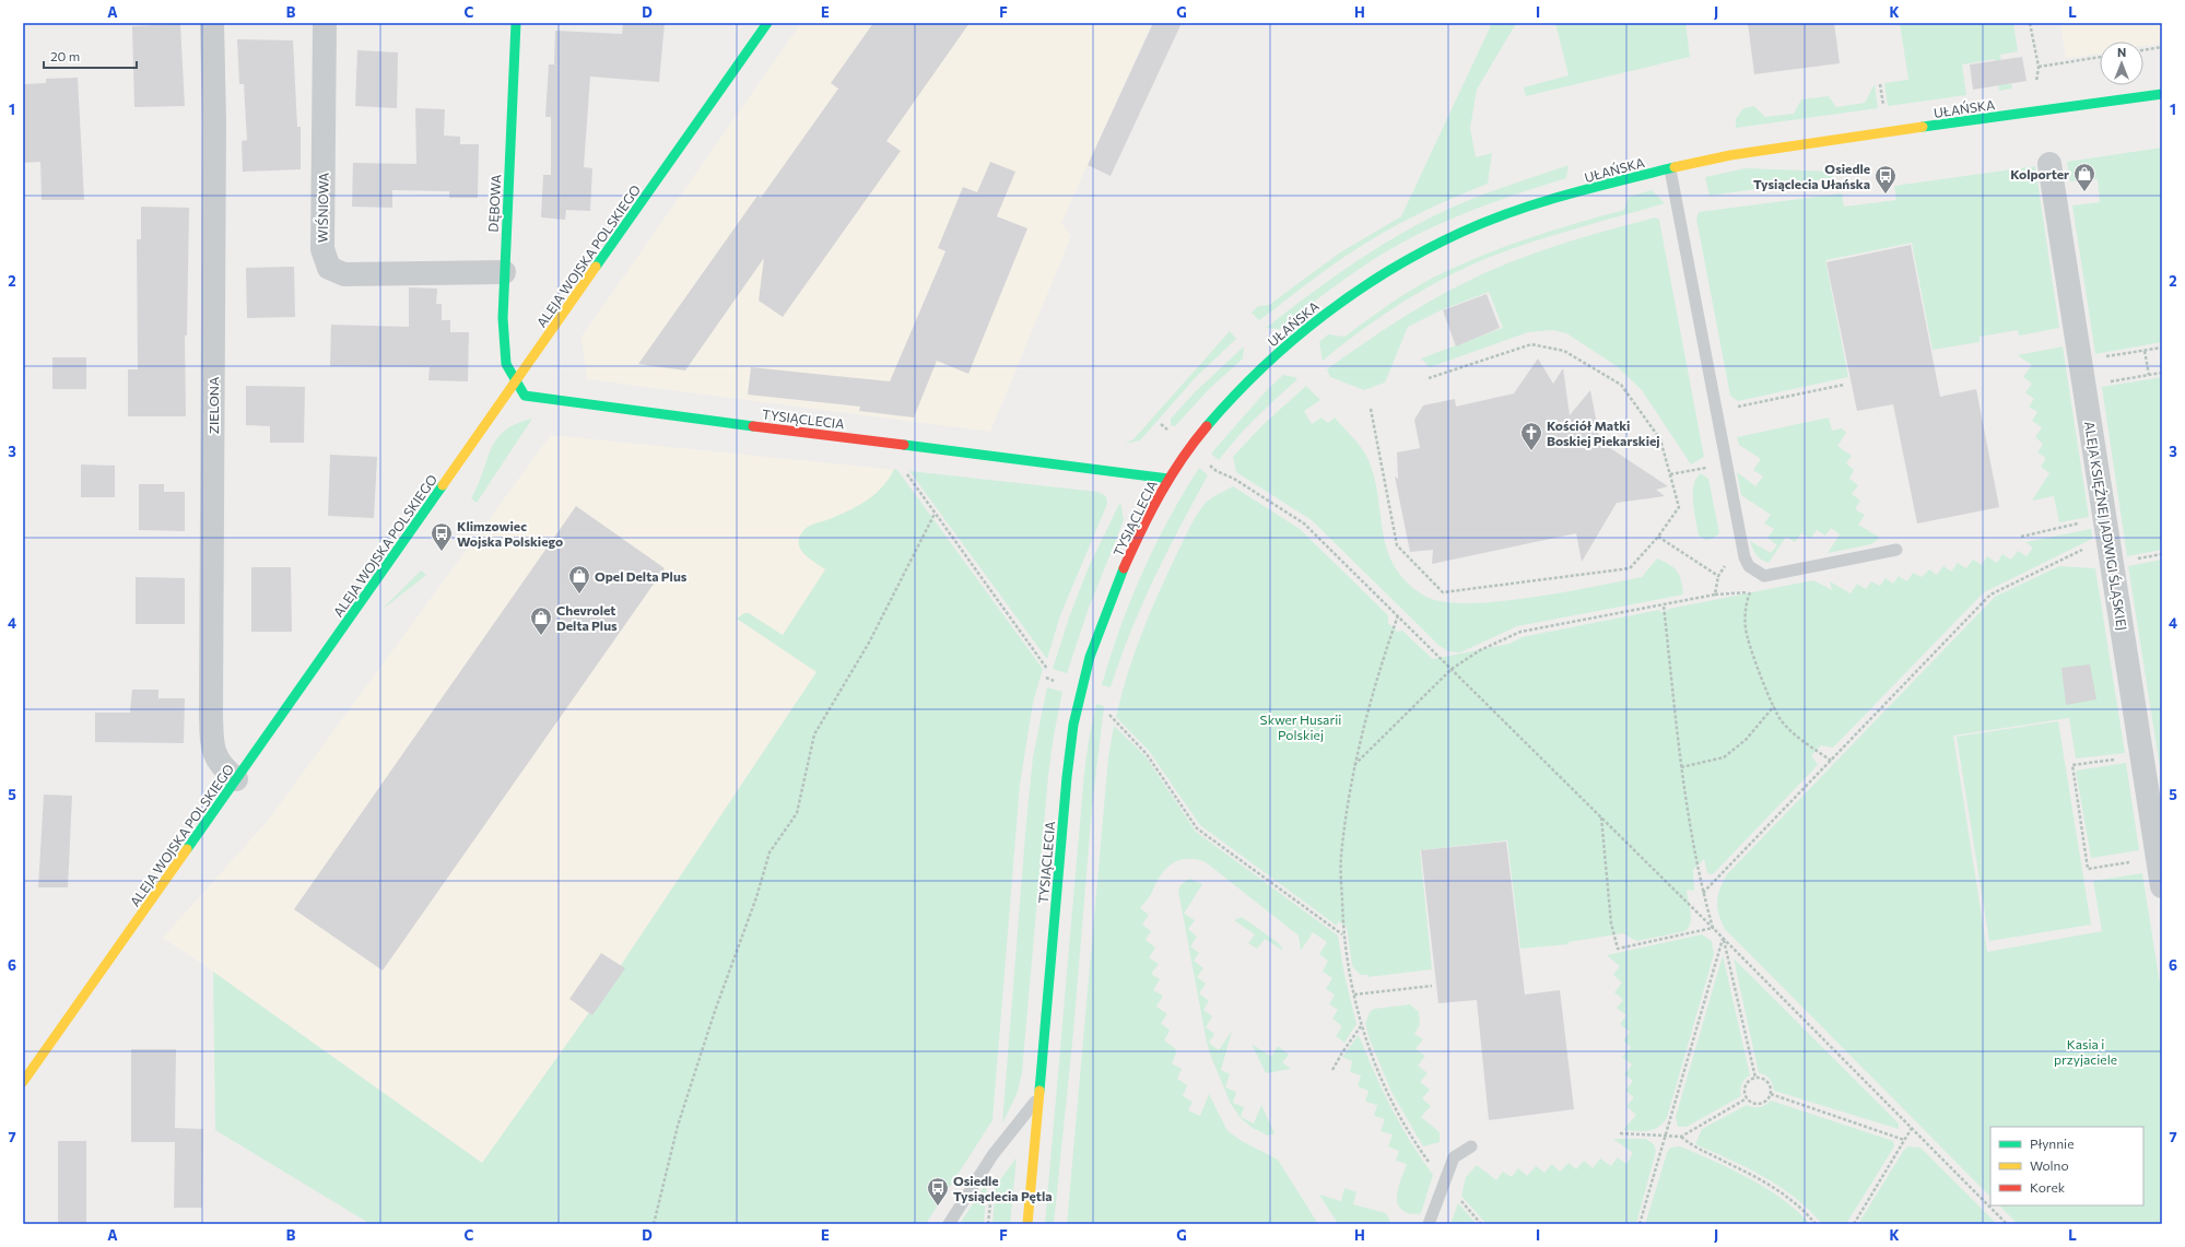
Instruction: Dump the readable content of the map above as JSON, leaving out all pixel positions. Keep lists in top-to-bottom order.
{
  "streets": {
    "street": [
      "UŁAŃSKA",
      "DĘBOWA",
      "WIŚNIOWA",
      "ALEJA WOJSKA POLSKIEGO",
      "ZIELONA",
      "TYSIĄCLECIA",
      "ALEJA KSIĘŻNEJ JADWIGI ŚLĄSKIEJ"
    ]
  },
  "crossings": [
    ["UŁAŃSKA", "TYSIĄCLECIA"],
    ["DĘBOWA", "WIŚNIOWA"],
    ["DĘBOWA", "ALEJA WOJSKA POLSKIEGO"],
    ["DĘBOWA", "TYSIĄCLECIA"],
    ["ALEJA WOJSKA POLSKIEGO", "ZIELONA"],
    ["ALEJA WOJSKA POLSKIEGO", "TYSIĄCLECIA"]
  ],
  "parks": ["Skwer Husarii Polskiej", "Kasia i przyjaciele"],
  "places": {
    "shop": ["Kolporter", "Opel Delta Plus", "Chevrolet Delta Plus"],
    "bus stop": ["Osiedle Tysiąclecia Ułańska", "Klimzowiec Wojska Polskiego", "Osiedle Tysiąclecia Pętla"],
    "church": ["Kościół Matki Boskiej Piekarskiej"]
  },
  "legend": ["Płynnie", "Wolno", "Korek"],
  "scale_bar": "20 m",
  "north": "top",
  "grid": {
    "columns": [
      "A",
      "B",
      "C",
      "D",
      "E",
      "F",
      "G",
      "H",
      "I",
      "J",
      "K",
      "L"
    ],
    "rows": [
      "1",
      "2",
      "3",
      "4",
      "5",
      "6",
      "7"
    ]
  }
}
